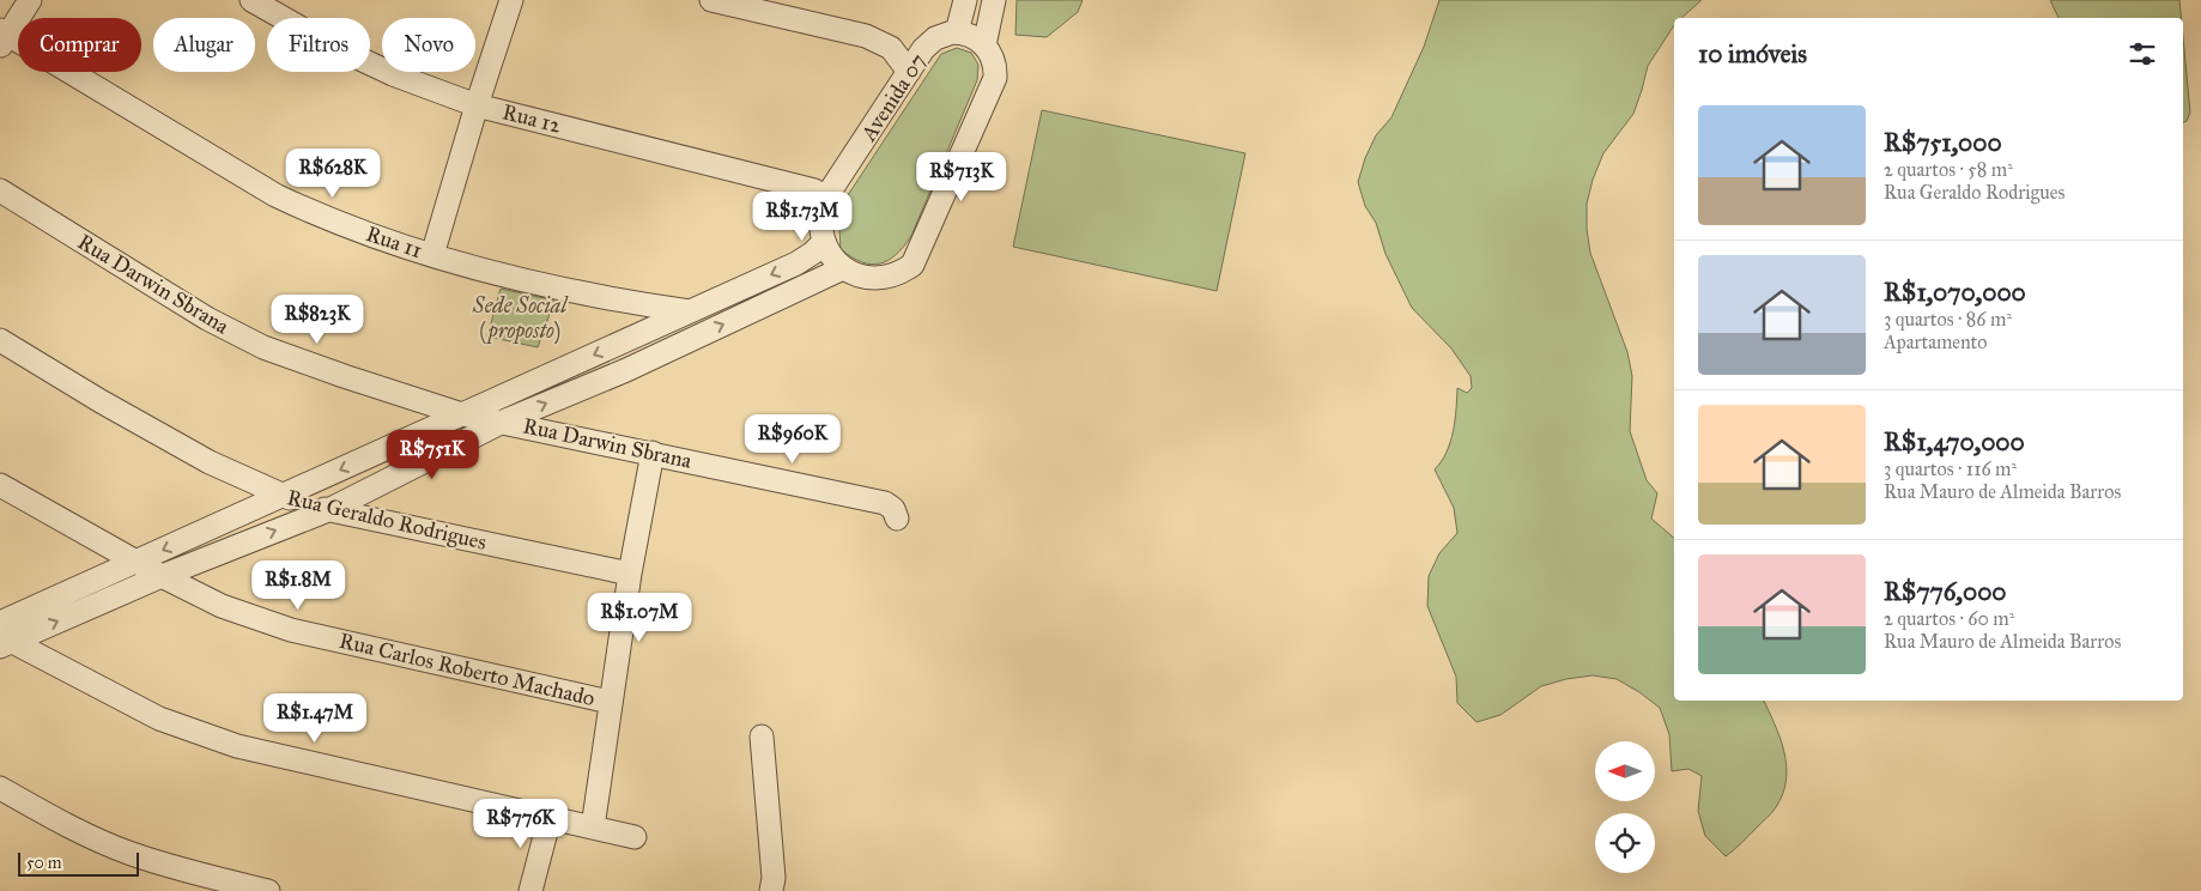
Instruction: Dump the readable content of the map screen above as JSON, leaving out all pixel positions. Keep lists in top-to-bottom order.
{
  "streets": {
    "street": [
      "Avenida 07",
      "Rua 12",
      "Rua 11",
      "Rua Darwin Sbrana",
      "Rua Geraldo Rodrigues",
      "Rua Carlos Roberto Machado"
    ]
  },
  "crossings": [
    ["Avenida 07", "Rua 12"]
  ],
  "parks": ["Sede Social (proposto)"],
  "scale_bar": "50 m",
  "north": "left",
  "page": {
    "chip": [
      "Comprar",
      "Alugar",
      "Filtros",
      "Novo"
    ],
    "heading": "10 imóveis",
    "list": [
      {
        "name": "R$751,000",
        "note": "2 quartos · 58 m² · Rua Geraldo Rodrigues"
      },
      {
        "name": "R$1,070,000",
        "note": "3 quartos · 86 m² · Apartamento"
      },
      {
        "name": "R$1,470,000",
        "note": "3 quartos · 116 m² · Rua Mauro de Almeida Barros"
      },
      {
        "name": "R$776,000",
        "note": "2 quartos · 60 m² · Rua Mauro de Almeida Barros"
      }
    ],
    "price": [
      "R$628K",
      "R$713K",
      "R$1.73M",
      "R$823K",
      "R$960K",
      "R$751K",
      "R$1.8M",
      "R$1.07M",
      "R$1.47M",
      "R$776K"
    ],
    "scale": "50 m"
  }
}
